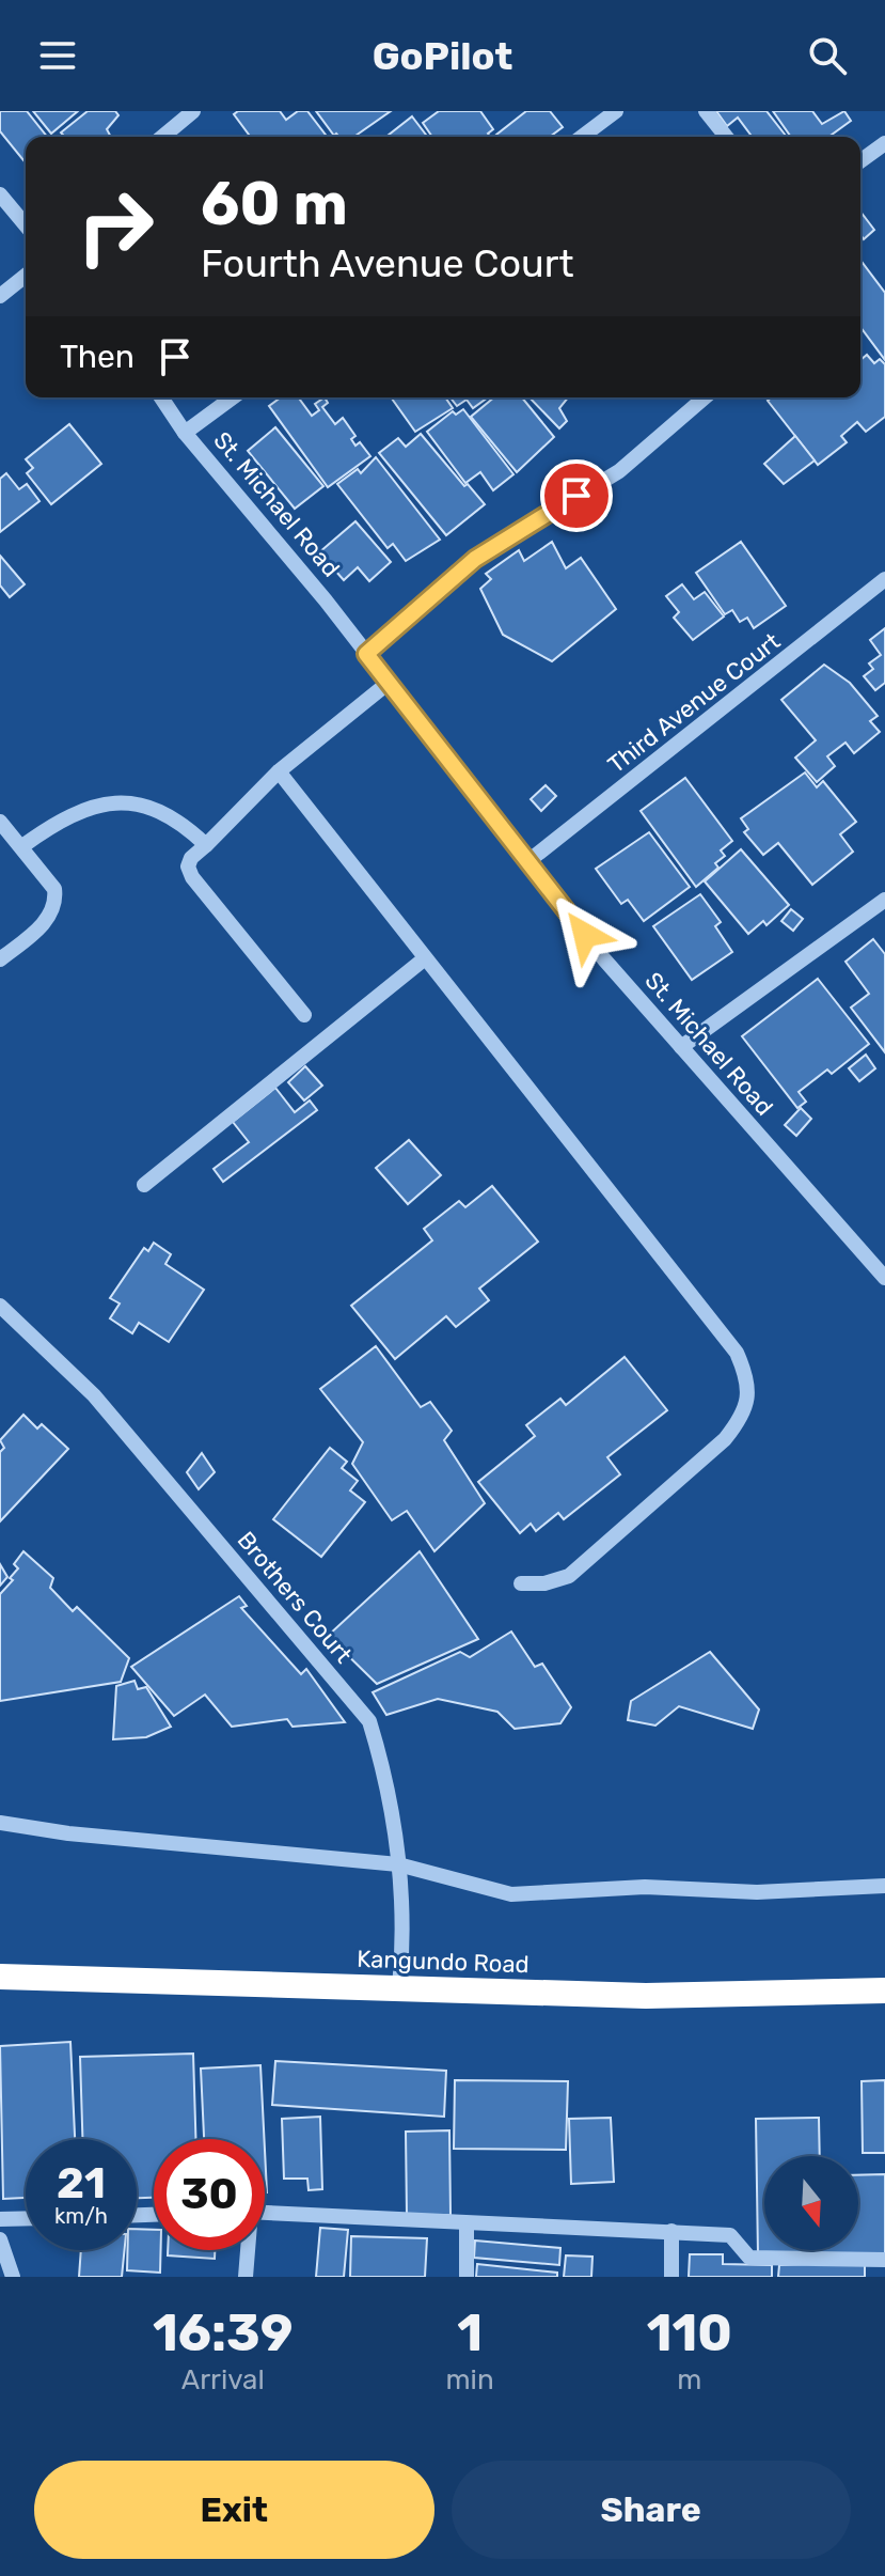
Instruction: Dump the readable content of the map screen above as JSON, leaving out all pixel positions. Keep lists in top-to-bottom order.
{
  "streets": {
    "highway": ["Kangundo Road"],
    "street": ["St. Michael Road", "Third Avenue Court", "Brothers Court"]
  },
  "crossings": [
    ["St. Michael Road", "Third Avenue Court"],
    ["Brothers Court", "Kangundo Road"]
  ],
  "north": "bottom",
  "page": {
    "header": "GoPilot",
    "turn": ["60 m", "Fourth Avenue Court"],
    "then": "Then",
    "speed": "21 km/h",
    "limit": "30",
    "eta": [
      "16:39",
      "Arrival",
      "1",
      "min",
      "110",
      "m"
    ],
    "buttons": ["Exit", "Share"]
  }
}
